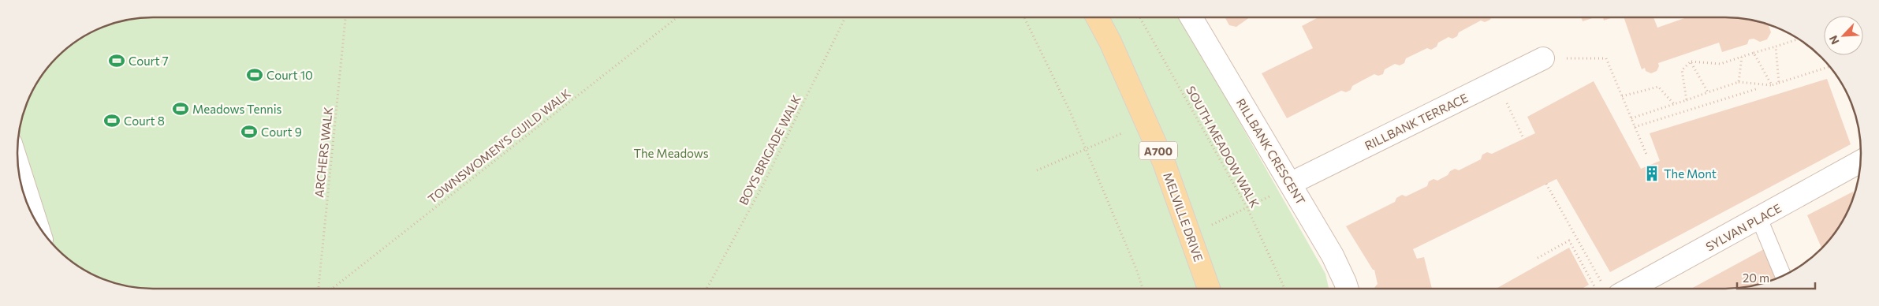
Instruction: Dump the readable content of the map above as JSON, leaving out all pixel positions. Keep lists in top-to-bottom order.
{
  "streets": {
    "main road": ["A700", "MELVILLE DRIVE"],
    "street": ["RILLBANK TERRACE", "RILLBANK CRESCENT", "SYLVAN PLACE"],
    "path": [
      "TOWNSWOMEN'S GUILD WALK",
      "SOUTH MEADOW WALK",
      "BOYS BRIGADE WALK",
      "ARCHERS WALK"
    ]
  },
  "crossings": [
    ["RILLBANK TERRACE", "RILLBANK CRESCENT"]
  ],
  "parks": ["The Meadows"],
  "places": {
    "sports": [
      "Court 7",
      "Court 10",
      "Meadows Tennis",
      "Court 8",
      "Court 9"
    ],
    "building": ["The Mont"]
  },
  "scale_bar": "20 m",
  "north": "bottom left"
}
